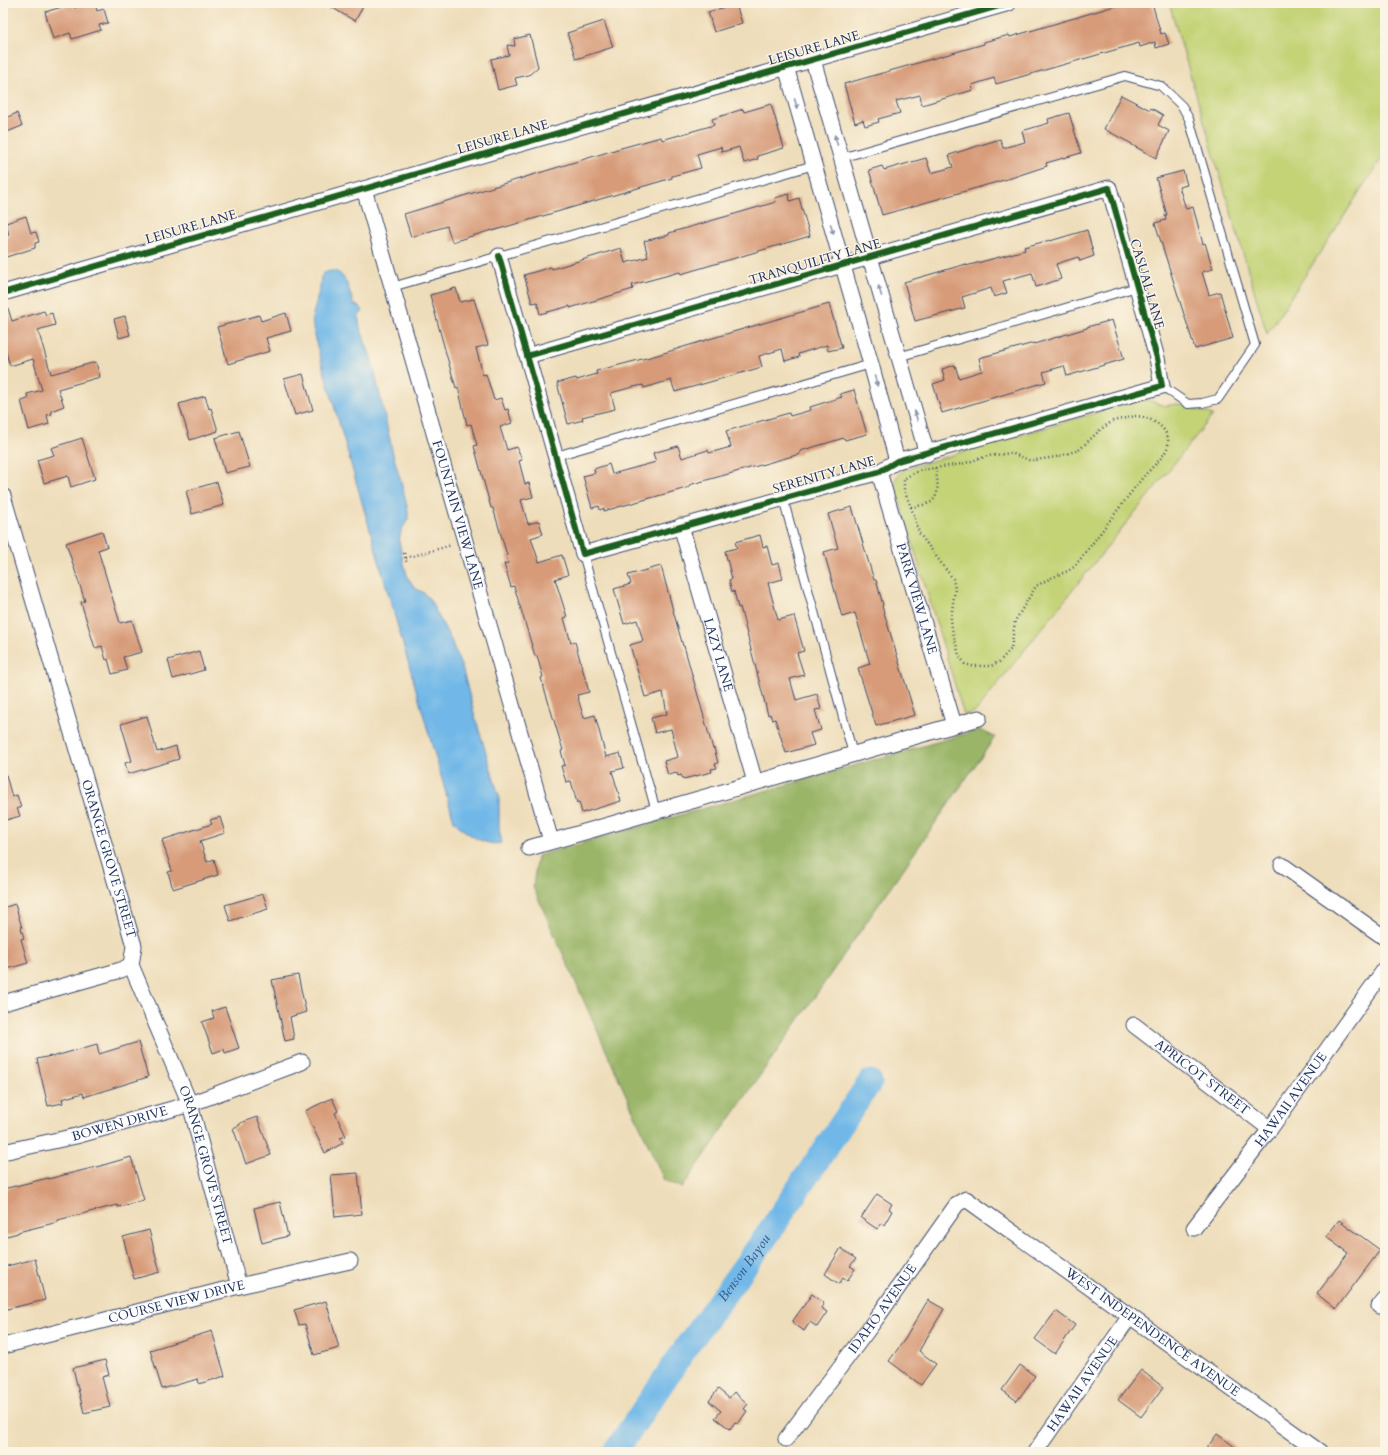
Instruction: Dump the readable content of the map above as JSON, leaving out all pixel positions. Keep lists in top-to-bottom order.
{
  "streets": {
    "street": [
      "LEISURE LANE",
      "TRANQUILITY LANE",
      "CASUAL LANE",
      "SERENITY LANE",
      "FOUNTAIN VIEW LANE",
      "PARK VIEW LANE",
      "LAZY LANE",
      "ORANGE GROVE STREET",
      "APRICOT STREET",
      "HAWAII AVENUE",
      "BOWEN DRIVE",
      "COURSE VIEW DRIVE",
      "IDAHO AVENUE",
      "WEST INDEPENDENCE AVENUE"
    ]
  },
  "crossings": [
    ["LEISURE LANE", "FOUNTAIN VIEW LANE"],
    ["TRANQUILITY LANE", "CASUAL LANE"],
    ["CASUAL LANE", "SERENITY LANE"],
    ["SERENITY LANE", "PARK VIEW LANE"],
    ["SERENITY LANE", "LAZY LANE"],
    ["ORANGE GROVE STREET", "BOWEN DRIVE"],
    ["ORANGE GROVE STREET", "COURSE VIEW DRIVE"],
    ["APRICOT STREET", "HAWAII AVENUE"],
    ["HAWAII AVENUE", "WEST INDEPENDENCE AVENUE"],
    ["IDAHO AVENUE", "WEST INDEPENDENCE AVENUE"]
  ],
  "water": ["Benson Bayou"]
}
